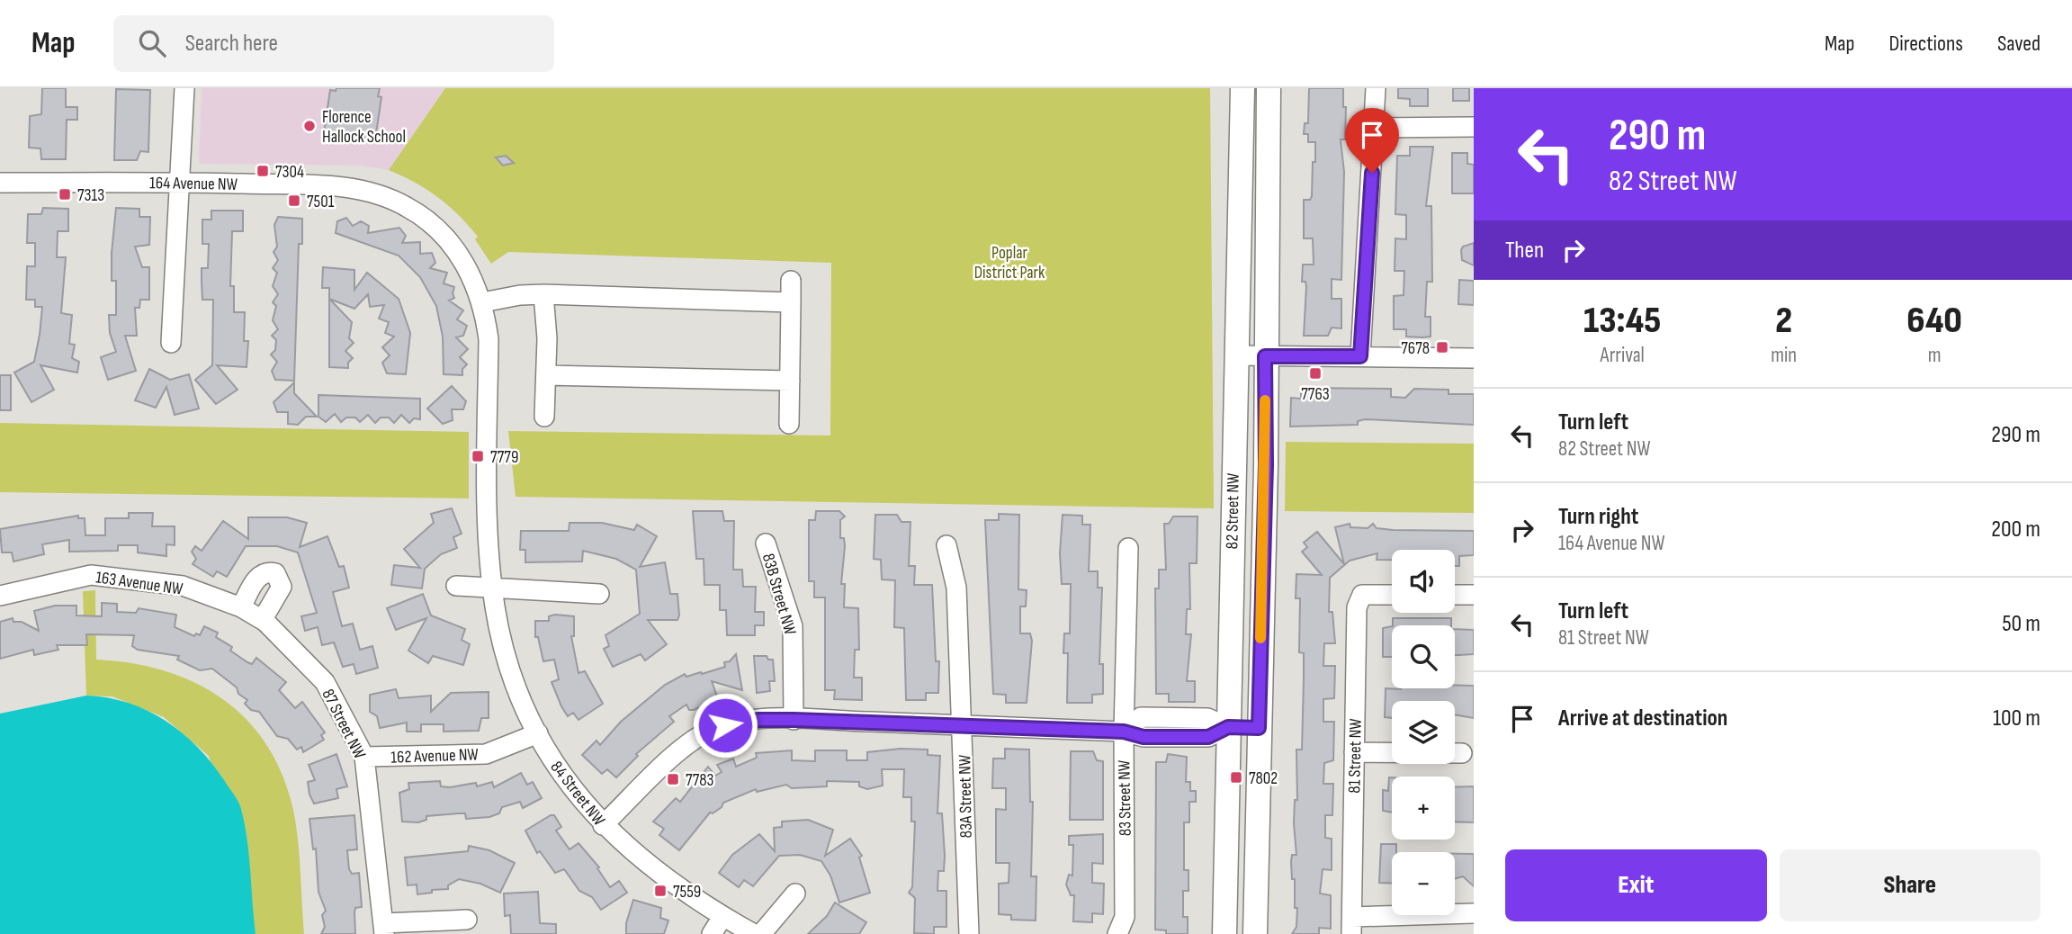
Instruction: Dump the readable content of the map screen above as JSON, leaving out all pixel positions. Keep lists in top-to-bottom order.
{
  "streets": {
    "main road": ["82 Street NW"],
    "street": [
      "164 Avenue NW",
      "163 Avenue NW",
      "83B Street NW",
      "87 Street NW",
      "162 Avenue NW",
      "81 Street NW",
      "84 Street NW",
      "83A Street NW",
      "83 Street NW"
    ]
  },
  "crossings": [
    ["164 Avenue NW", "84 Street NW"],
    ["163 Avenue NW", "87 Street NW"],
    ["87 Street NW", "162 Avenue NW"],
    ["162 Avenue NW", "84 Street NW"]
  ],
  "parks": ["Poplar District Park"],
  "places": {
    "other": ["Florence Hallock School"],
    "transit": [
      "7304",
      "7313",
      "7501",
      "7678",
      "7763",
      "7779",
      "7802",
      "7783",
      "7559"
    ]
  },
  "page": {
    "header": "Map",
    "search": "Search here",
    "nav": ["Map", "Directions", "Saved"],
    "turn": ["290 m", "82 Street NW"],
    "then": "Then",
    "eta": [
      "13:45",
      "Arrival",
      "2",
      "min",
      "640",
      "m"
    ],
    "list": [
      {
        "name": "Turn left",
        "note": "82 Street NW",
        "value": "290 m"
      },
      {
        "name": "Turn right",
        "note": "164 Avenue NW",
        "value": "200 m"
      },
      {
        "name": "Turn left",
        "note": "81 Street NW",
        "value": "50 m"
      },
      {
        "name": "Arrive at destination",
        "value": "100 m"
      }
    ],
    "map_buttons": ["+", "−"],
    "buttons": ["Exit", "Share"]
  }
}
